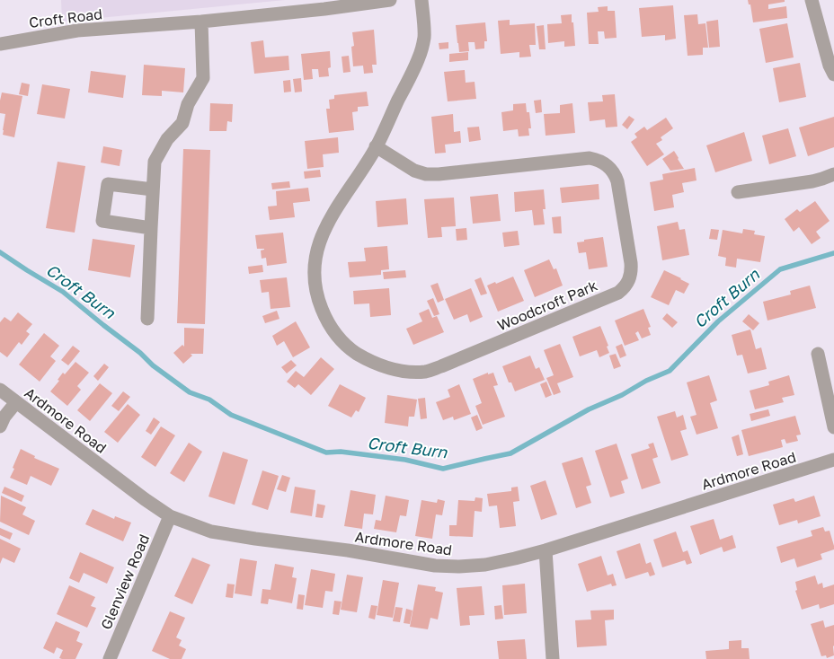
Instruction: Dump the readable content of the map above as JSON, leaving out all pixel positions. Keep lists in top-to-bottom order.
{
  "streets": {
    "street": [
      "Croft Road",
      "Woodcroft Park",
      "Ardmore Road",
      "Glenview Road"
    ]
  },
  "crossings": [
    ["Ardmore Road", "Glenview Road"]
  ],
  "water": ["Croft Burn"]
}
